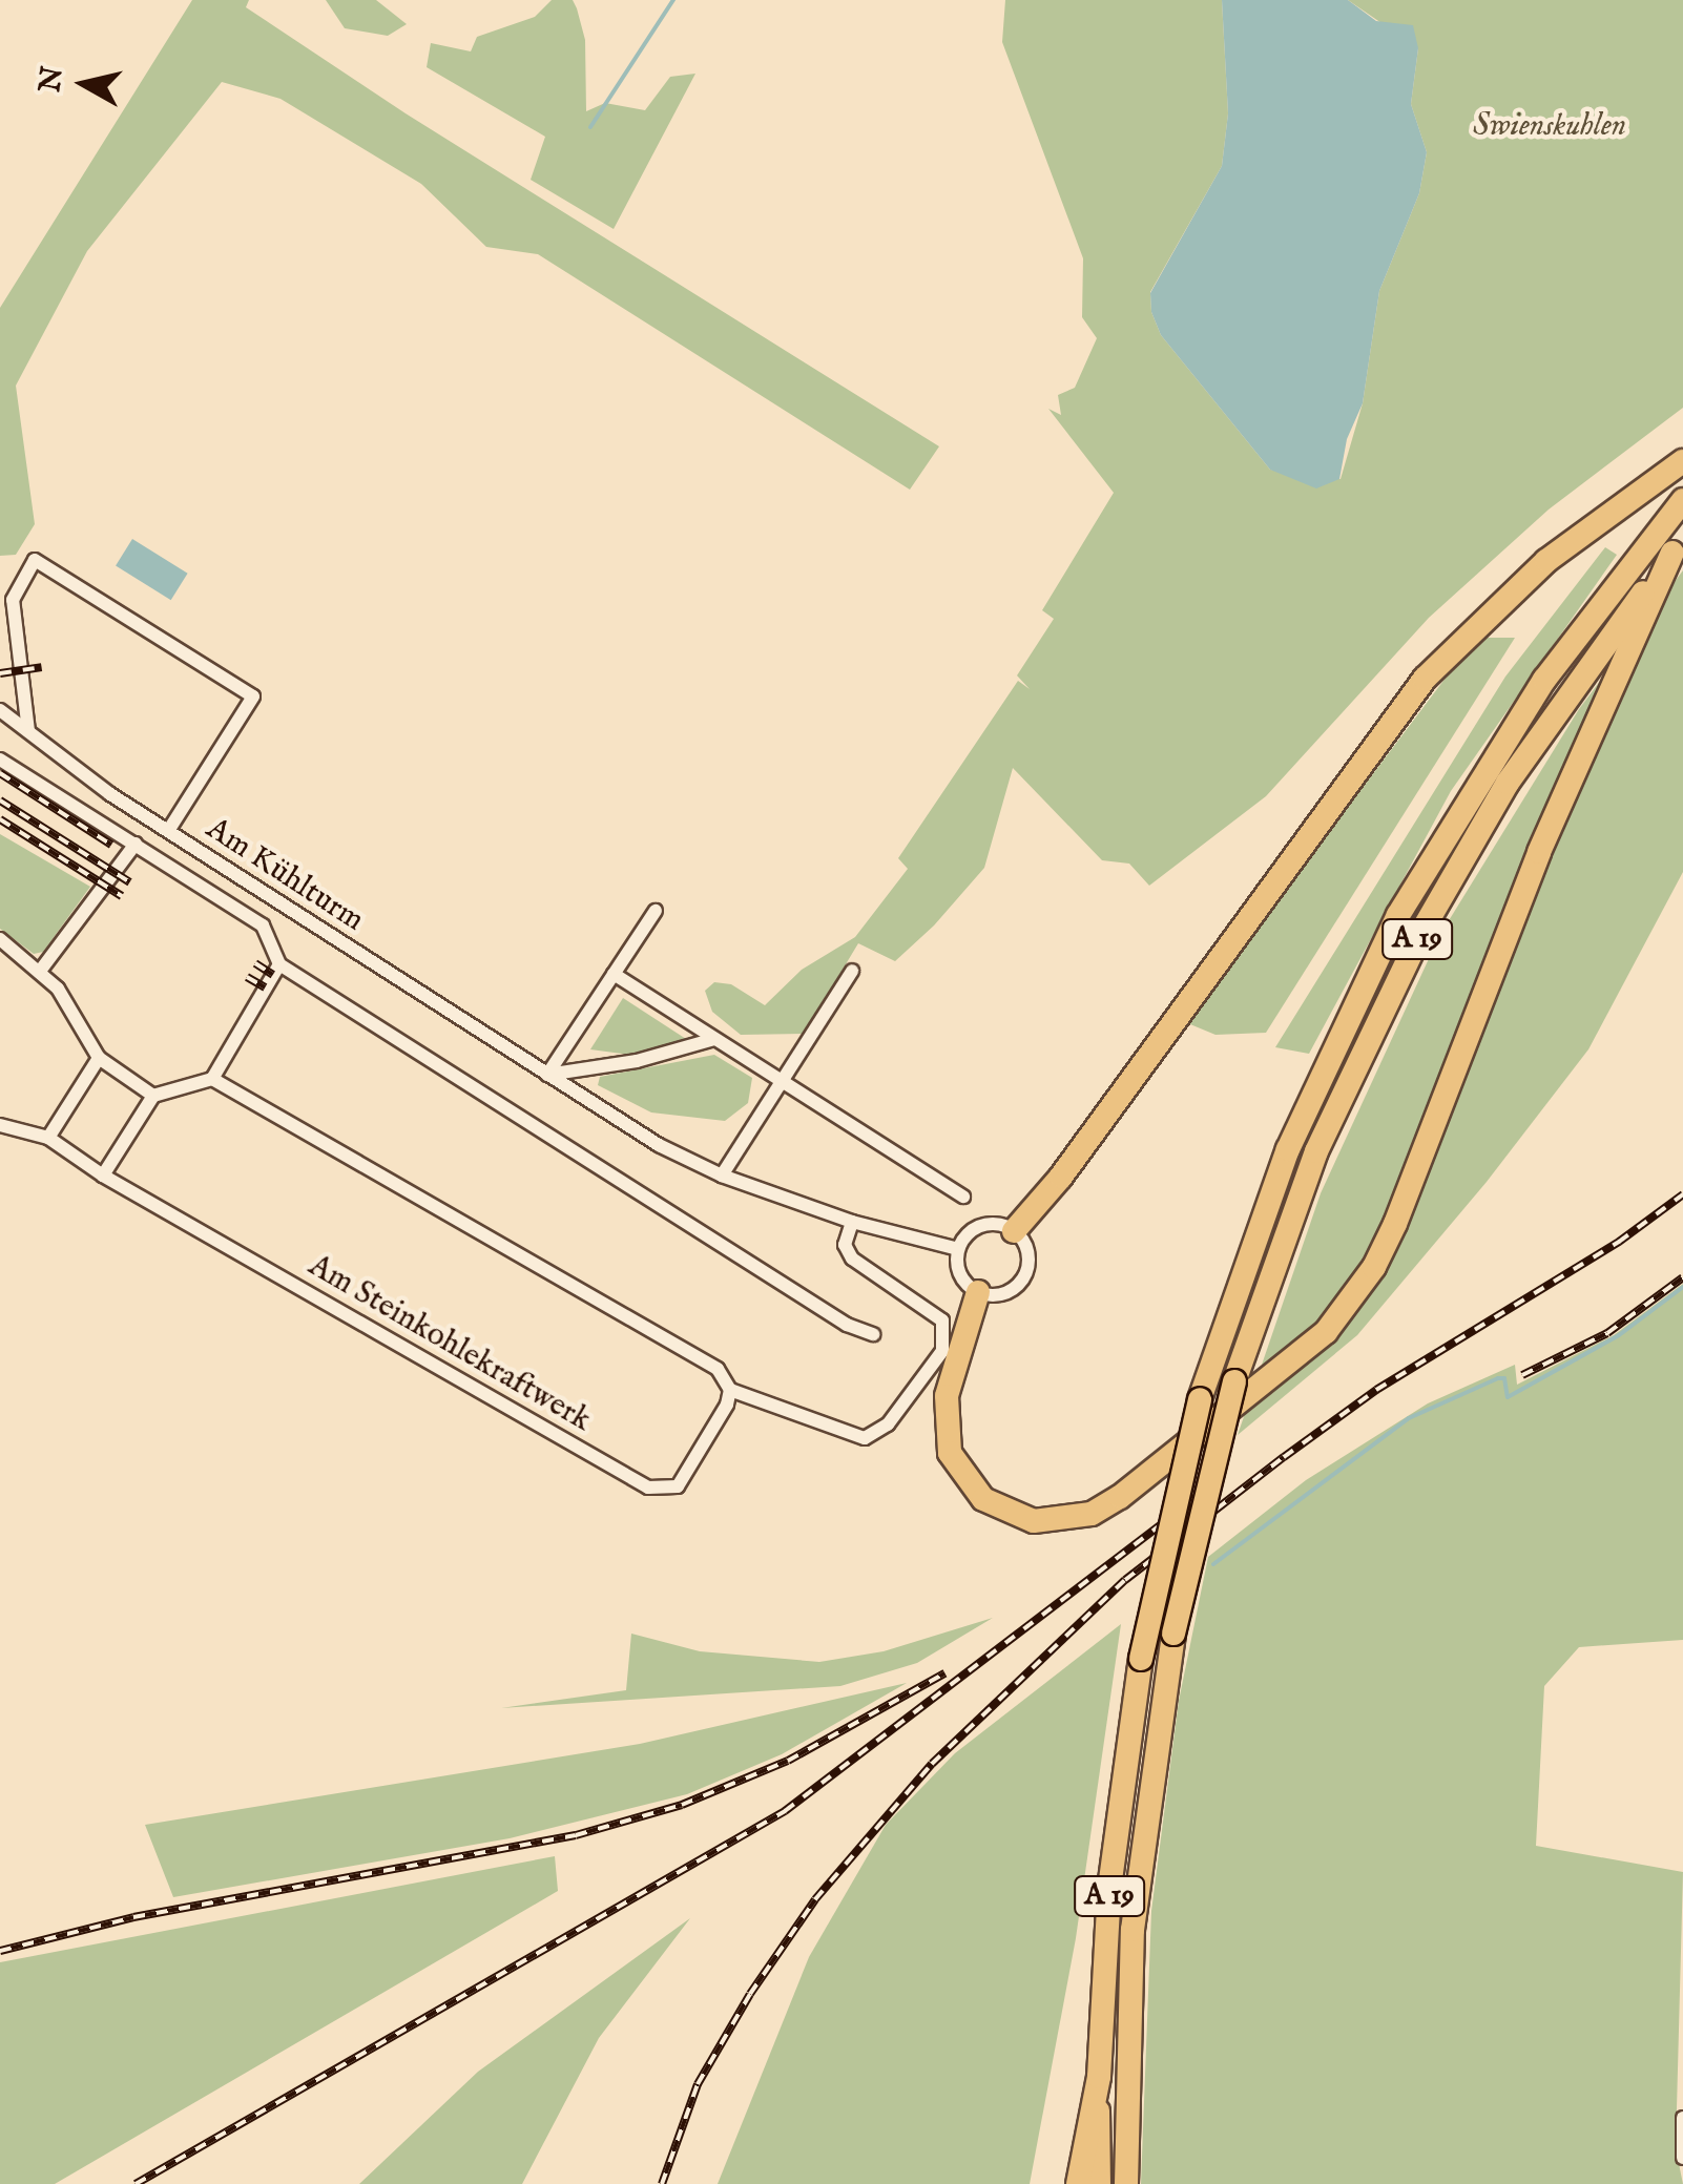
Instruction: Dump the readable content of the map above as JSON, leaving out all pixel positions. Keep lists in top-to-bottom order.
{
  "streets": {
    "highway": ["A 19"],
    "street": ["Am Kühlturm", "Am Steinkohlekraftwerk"]
  },
  "parks": ["Swienskuhlen"],
  "north": "left"
}
